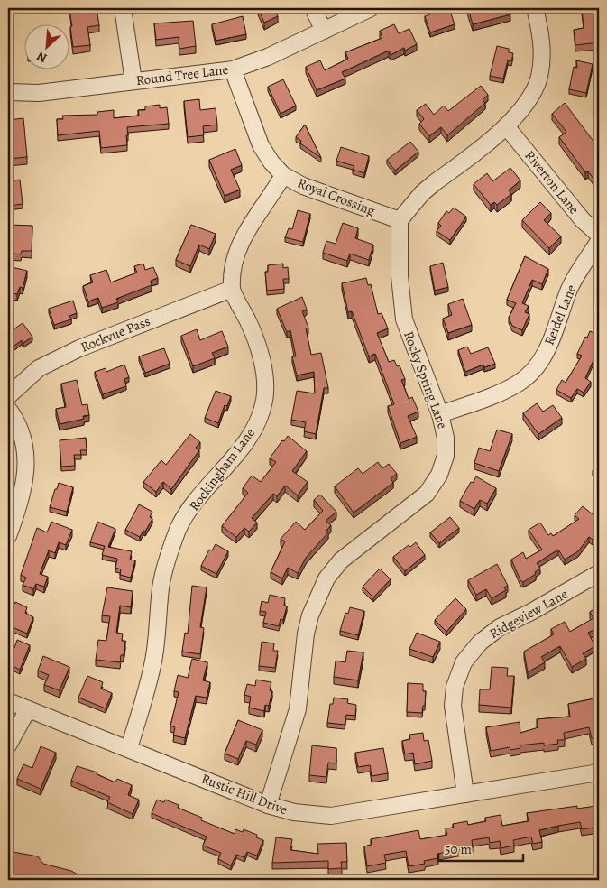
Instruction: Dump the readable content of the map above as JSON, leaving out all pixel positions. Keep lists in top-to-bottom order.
{
  "streets": {
    "street": [
      "Round Tree Lane",
      "Riverton Lane",
      "Royal Crossing",
      "Reidel Lane",
      "Rockvue Pass",
      "Rocky Spring Lane",
      "Rockingham Lane",
      "Ridgeview Lane",
      "Rustic Hill Drive"
    ]
  },
  "crossings": [
    ["Round Tree Lane", "Royal Crossing"],
    ["Royal Crossing", "Rocky Spring Lane"],
    ["Reidel Lane", "Rocky Spring Lane"],
    ["Rockvue Pass", "Rockingham Lane"],
    ["Rocky Spring Lane", "Rustic Hill Drive"],
    ["Rockingham Lane", "Rustic Hill Drive"],
    ["Ridgeview Lane", "Rustic Hill Drive"]
  ],
  "scale_bar": "50 m",
  "north": "bottom left"
}
